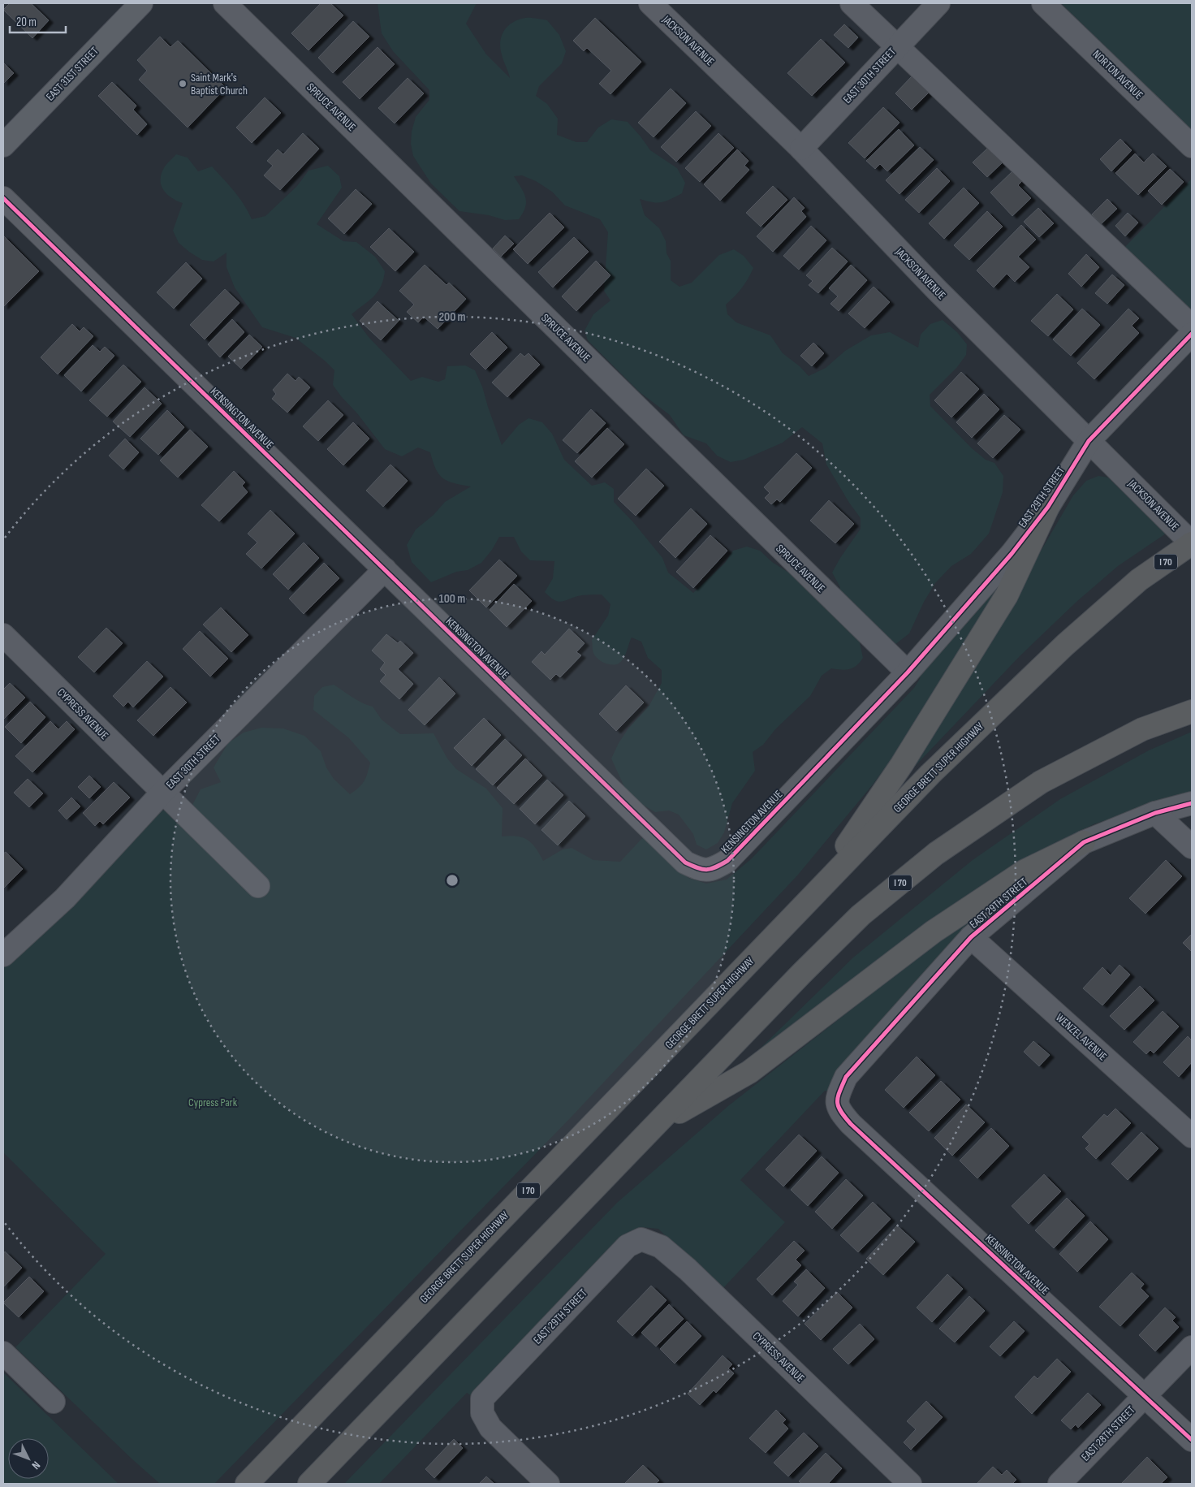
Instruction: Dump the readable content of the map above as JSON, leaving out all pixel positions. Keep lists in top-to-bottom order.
{
  "streets": {
    "highway": ["I 70", "GEORGE BRETT SUPER HIGHWAY"],
    "main road": ["EAST 31ST STREET"],
    "street": [
      "JACKSON AVENUE",
      "NORTON AVENUE",
      "EAST 30TH STREET",
      "SPRUCE AVENUE",
      "KENSINGTON AVENUE",
      "EAST 29TH STREET",
      "CYPRESS AVENUE",
      "WENZEL AVENUE",
      "EAST 28TH STREET"
    ]
  },
  "crossings": [
    ["JACKSON AVENUE", "EAST 30TH STREET"],
    ["JACKSON AVENUE", "EAST 29TH STREET"],
    ["JACKSON AVENUE", "GEORGE BRETT SUPER HIGHWAY"],
    ["EAST 30TH STREET", "KENSINGTON AVENUE"],
    ["EAST 30TH STREET", "CYPRESS AVENUE"],
    ["SPRUCE AVENUE", "KENSINGTON AVENUE"],
    ["SPRUCE AVENUE", "EAST 29TH STREET"],
    ["KENSINGTON AVENUE", "EAST 29TH STREET"],
    ["KENSINGTON AVENUE", "EAST 28TH STREET"],
    ["EAST 29TH STREET", "CYPRESS AVENUE"],
    ["EAST 29TH STREET", "WENZEL AVENUE"]
  ],
  "parks": ["Cypress Park"],
  "places": ["Saint Mark's Baptist Church"],
  "scale_bar": "20 m",
  "north": "bottom right",
  "rings": ["200 m", "100 m"]
}
